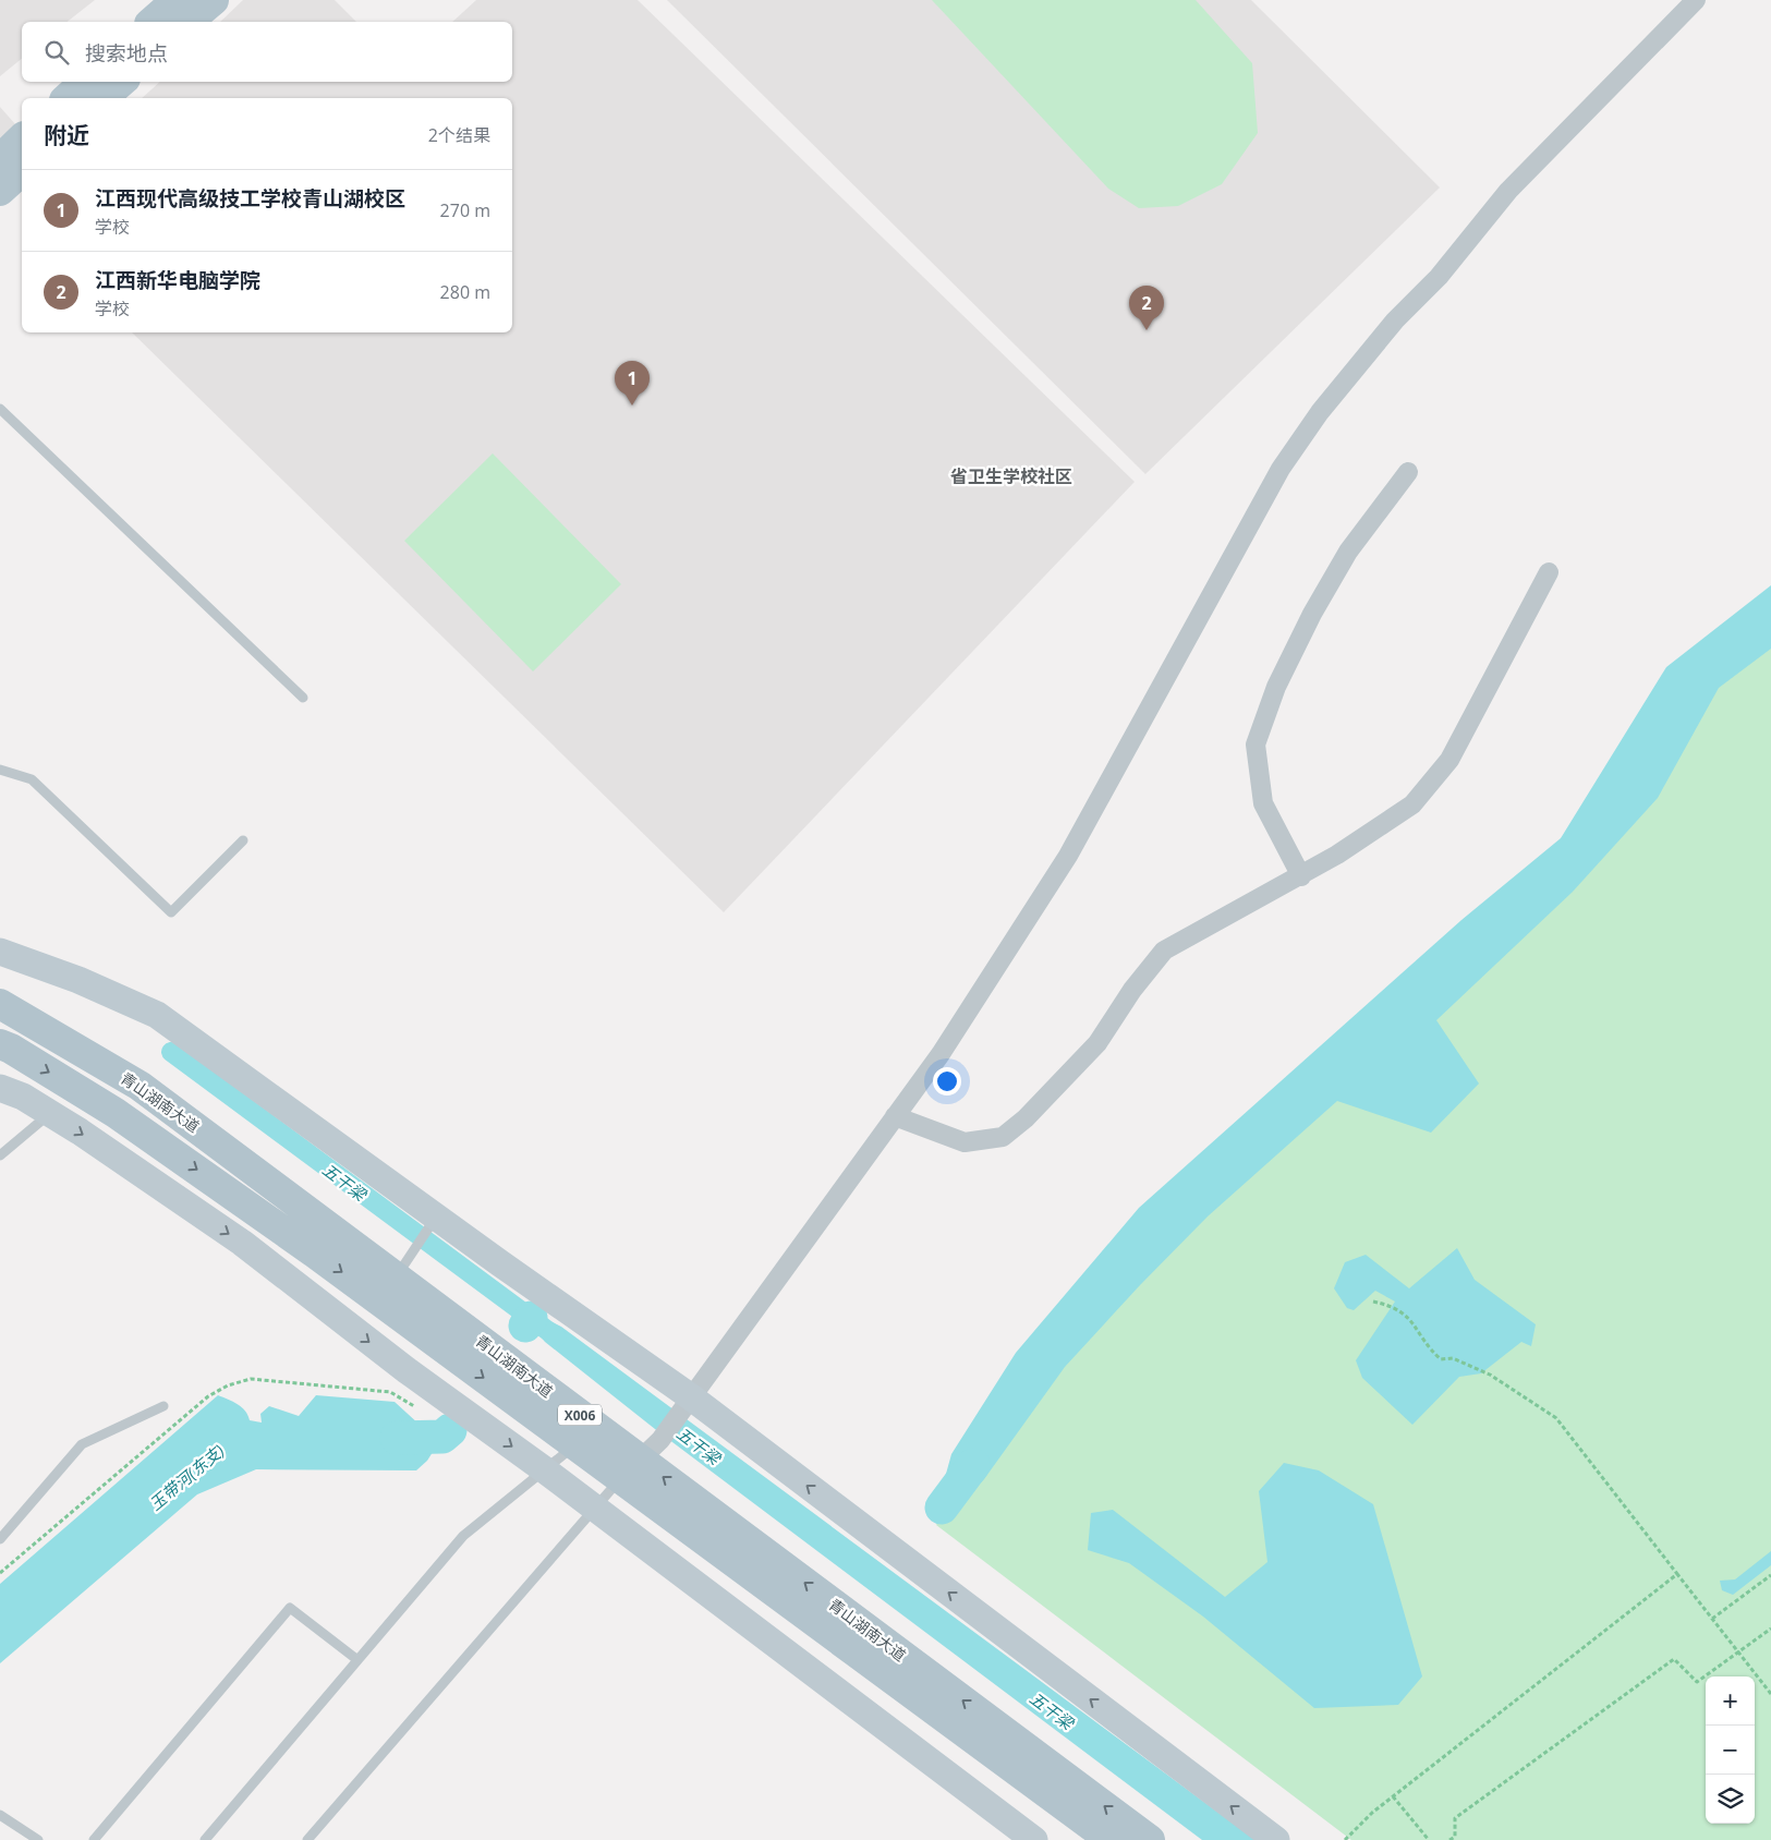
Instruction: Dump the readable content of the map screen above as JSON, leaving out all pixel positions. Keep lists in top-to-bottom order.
{
  "streets": {
    "main road": ["青山湖南大道", "X006"]
  },
  "districts": ["省卫生学校社区"],
  "water": ["五干梁", "玉带河(东支)"],
  "page": {
    "search": "搜索地点",
    "heading": ["附近", "2个结果"],
    "list": [
      {
        "mark": "1",
        "name": "江西现代高级技工学校青山湖校区",
        "note": "学校",
        "value": "270 m"
      },
      {
        "mark": "2",
        "name": "江西新华电脑学院",
        "note": "学校",
        "value": "280 m"
      }
    ],
    "pins": ["2", "1"],
    "map_buttons": ["+", "−"]
  }
}
